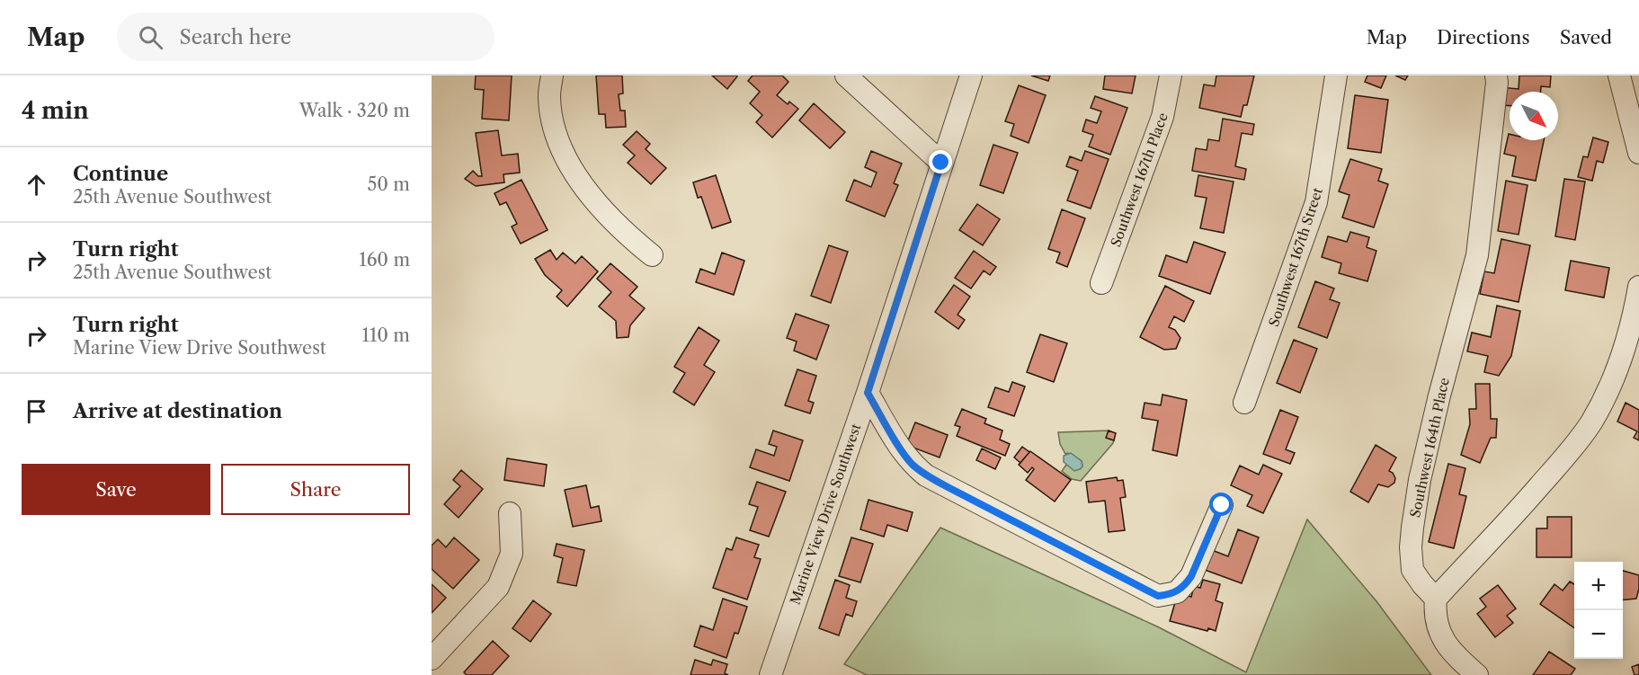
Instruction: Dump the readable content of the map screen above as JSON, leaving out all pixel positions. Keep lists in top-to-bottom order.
{
  "streets": {
    "street": [
      "Southwest 167th Place",
      "Southwest 167th Street",
      "Southwest 164th Place",
      "Marine View Drive Southwest"
    ]
  },
  "north": "bottom right",
  "page": {
    "header": "Map",
    "search": "Search here",
    "nav": ["Map", "Directions", "Saved"],
    "heading": ["4 min", "Walk · 320 m"],
    "list": [
      ["Continue", "25th Avenue Southwest", "50 m"],
      ["Turn right", "25th Avenue Southwest", "160 m"],
      ["Turn right", "Marine View Drive Southwest", "110 m"],
      "Arrive at destination"
    ],
    "buttons": ["Save", "Share"],
    "map_buttons": ["+", "−"]
  }
}
